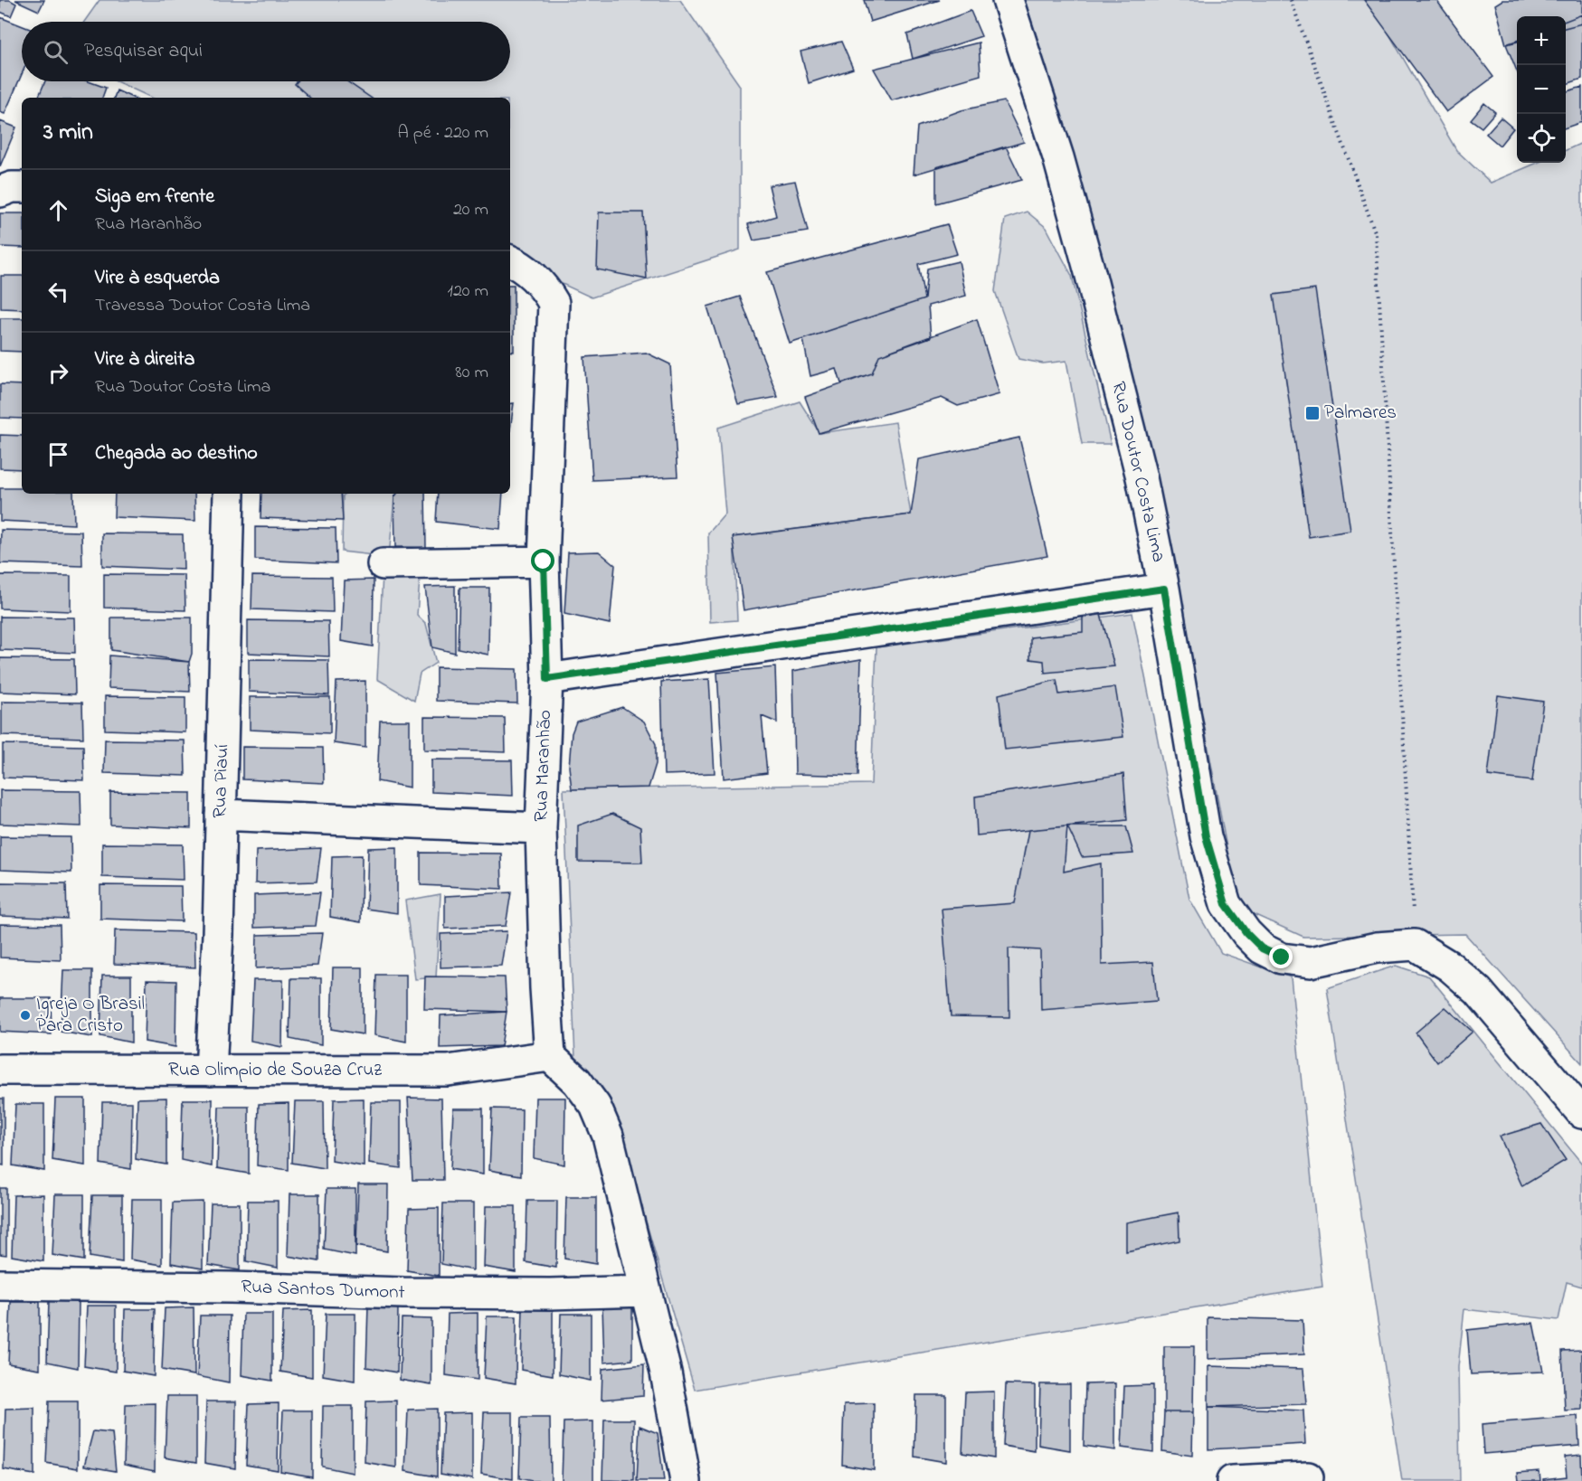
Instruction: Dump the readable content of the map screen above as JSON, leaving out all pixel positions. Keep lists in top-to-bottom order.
{
  "streets": {
    "street": [
      "Rua Doutor Costa Lima",
      "Rua Maranhão",
      "Rua Piauí",
      "Rua Olimpio de Souza Cruz",
      "Rua Santos Dumont"
    ]
  },
  "crossings": [
    ["Rua Maranhão", "Rua Olimpio de Souza Cruz"],
    ["Rua Piauí", "Rua Olimpio de Souza Cruz"]
  ],
  "places": {
    "transit": ["Palmares"],
    "other": ["Igreja O Brasil Para Cristo"]
  },
  "page": {
    "map_buttons": ["+", "−"],
    "search": "Pesquisar aqui",
    "heading": ["3 min", "A pé · 220 m"],
    "list": [
      ["Siga em frente", "Rua Maranhão", "20 m"],
      ["Vire à esquerda", "Travessa Doutor Costa Lima", "120 m"],
      ["Vire à direita", "Rua Doutor Costa Lima", "80 m"],
      "Chegada ao destino"
    ]
  }
}
